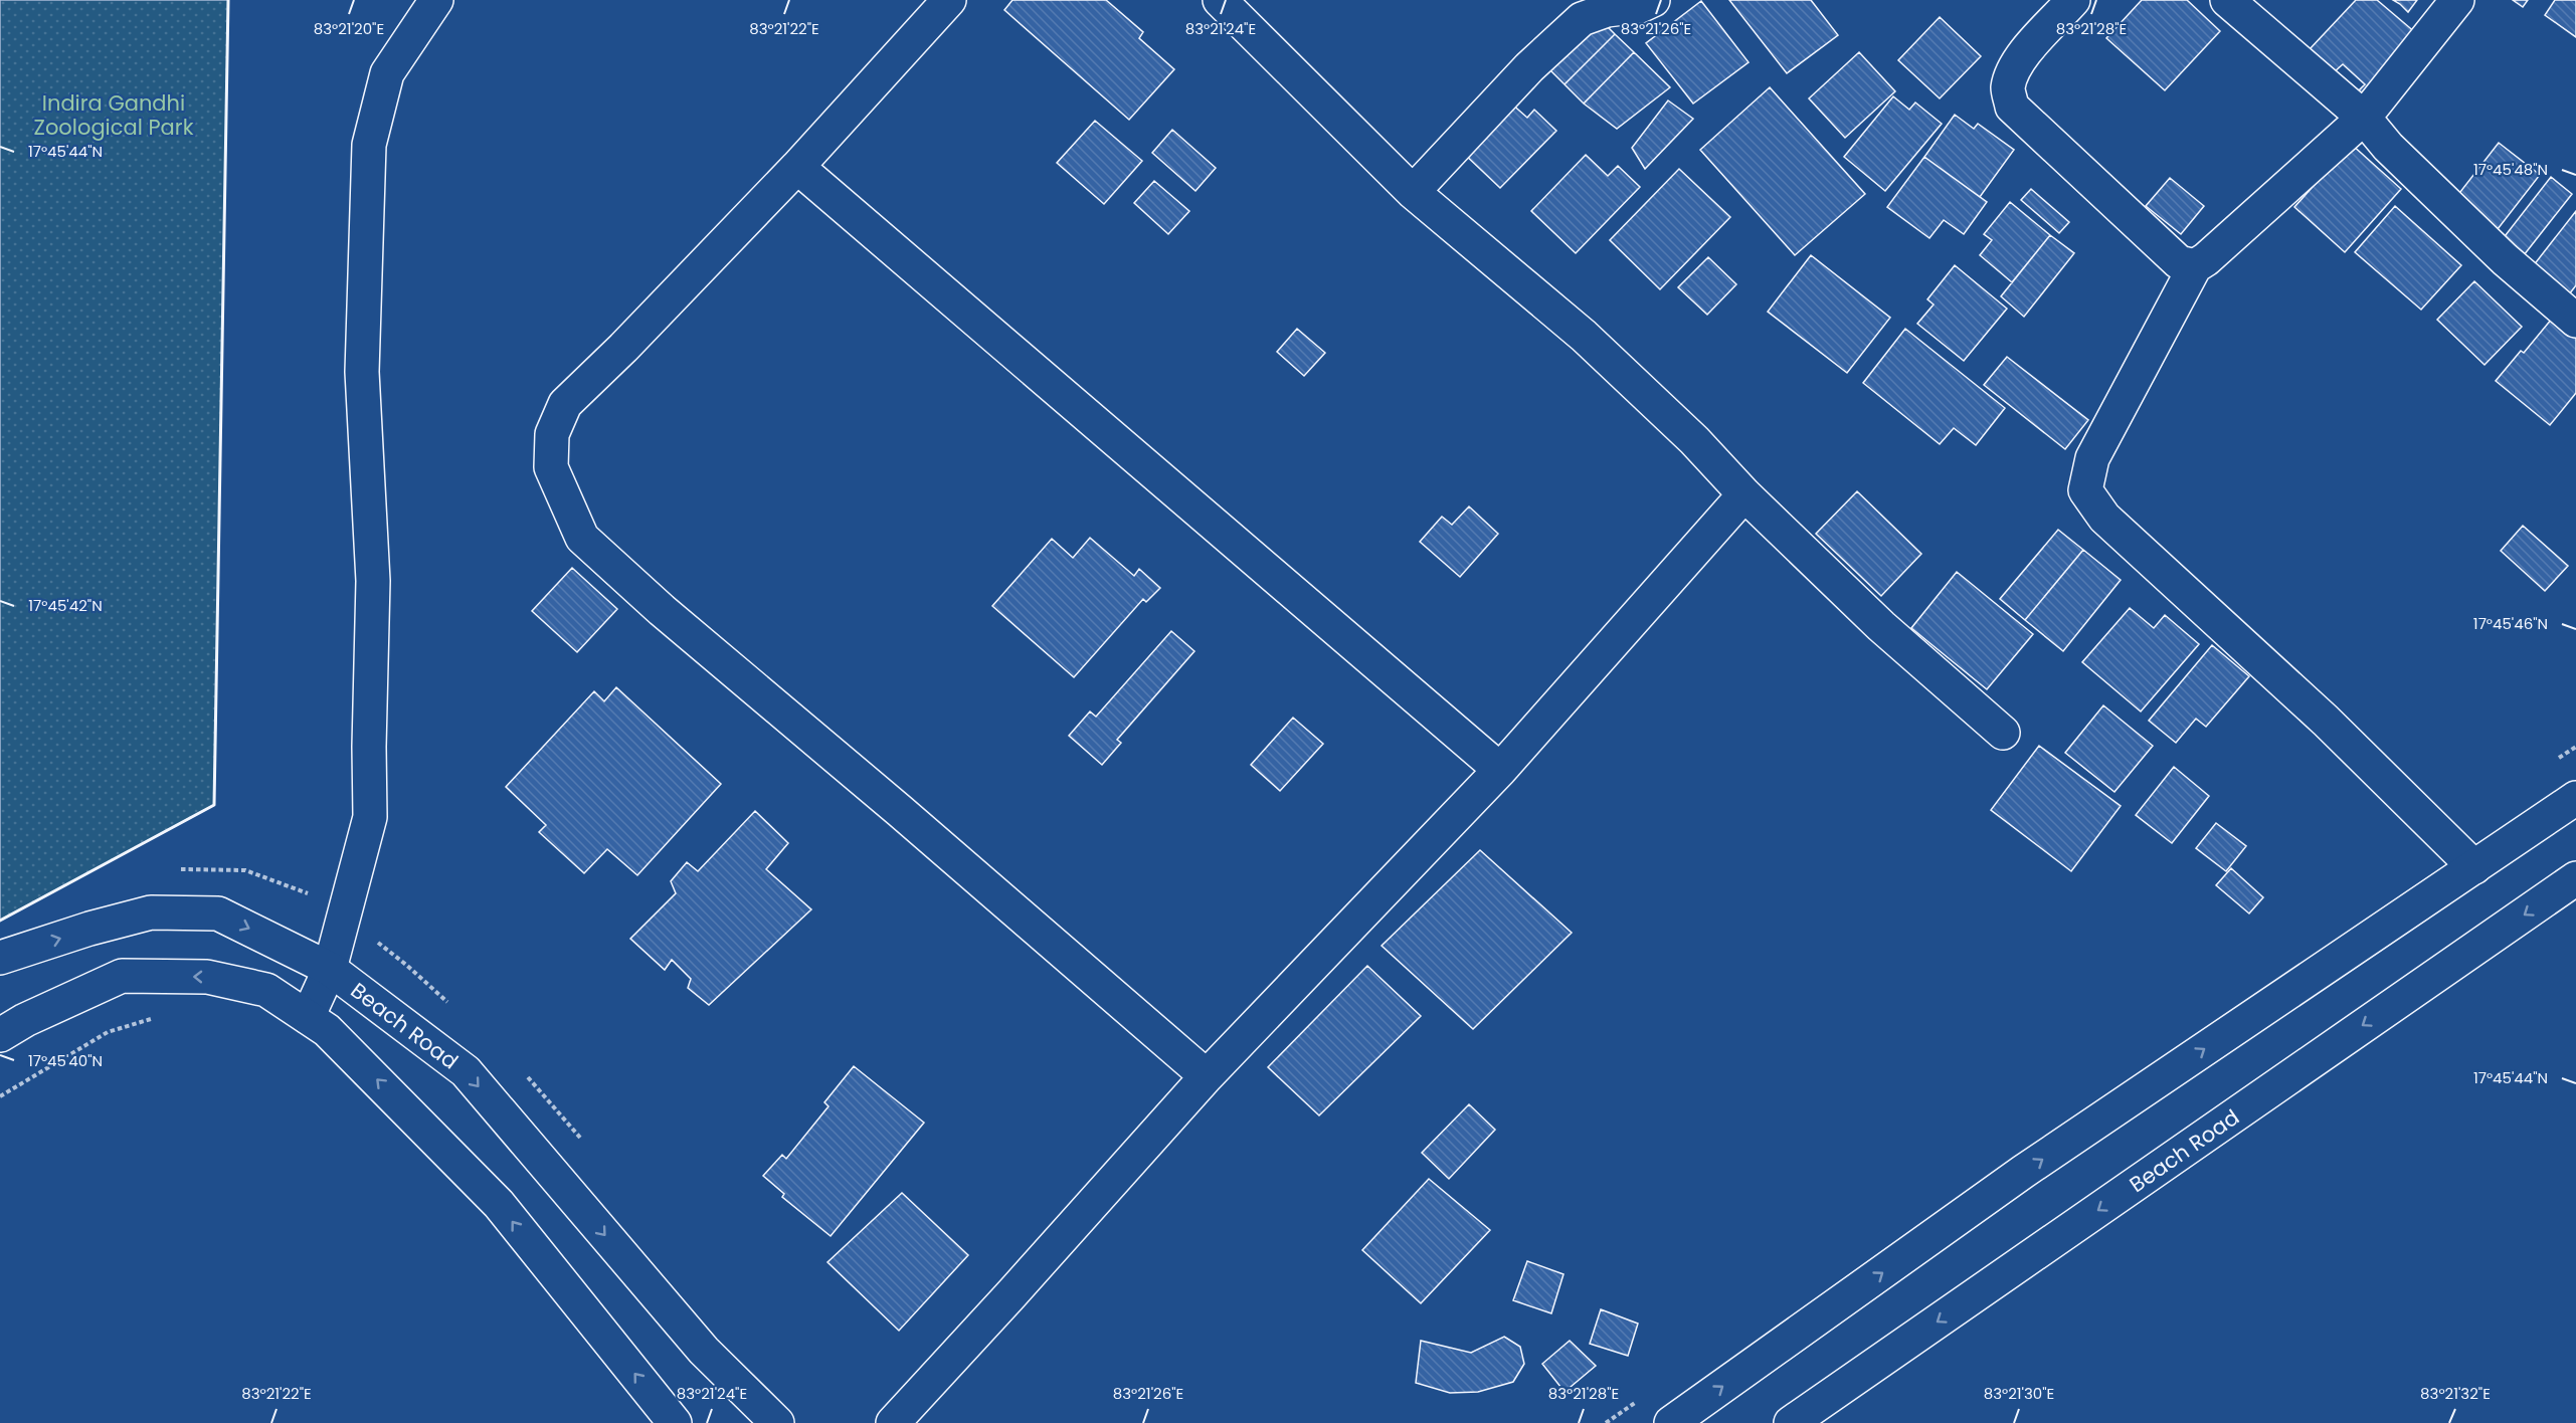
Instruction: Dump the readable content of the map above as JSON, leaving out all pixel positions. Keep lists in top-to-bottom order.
{
  "streets": {
    "street": ["Beach Road"]
  },
  "parks": ["Indira Gandhi Zoological Park"],
  "coordinates": [
    "83°21'20\"E",
    "83°21'22\"E",
    "83°21'24\"E",
    "83°21'26\"E",
    "83°21'28\"E",
    "17°45'44\"N",
    "17°45'48\"N",
    "17°45'42\"N",
    "17°45'46\"N",
    "17°45'40\"N",
    "83°21'30\"E",
    "83°21'32\"E"
  ]
}
